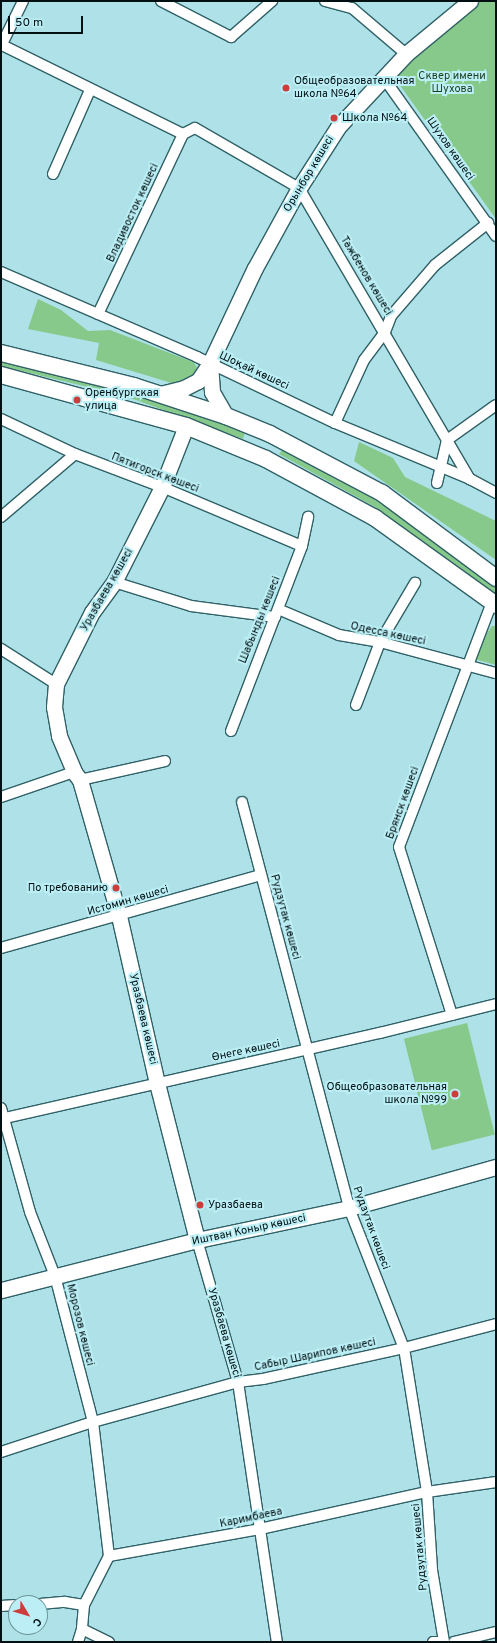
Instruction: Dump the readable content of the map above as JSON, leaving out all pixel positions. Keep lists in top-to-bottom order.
{
  "streets": {
    "street": [
      "Шухов көшесі",
      "Орынбор көшесі",
      "Владивосток көшесі",
      "Тәжбенов көшесі",
      "Шоқай көшесі",
      "Пятигорск көшесі",
      "Уразбаева көшесі",
      "Шабынды көшесі",
      "Одесса көшесі",
      "Брянск көшесі",
      "Истомин көшесі",
      "Рудзутак көшесі",
      "Өнеге көшесі",
      "Иштван Коныр көшесі",
      "Морозов көшесі",
      "Сабыр Шарипов көшесі",
      "Каримбаева"
    ]
  },
  "crossings": [
    ["Шухов көшесі", "Орынбор көшесі"],
    ["Орынбор көшесі", "Тәжбенов көшесі"],
    ["Орынбор көшесі", "Шоқай көшесі"],
    ["Владивосток көшесі", "Тәжбенов көшесі"],
    ["Владивосток көшесі", "Шоқай көшесі"],
    ["Тәжбенов көшесі", "Шоқай көшесі"],
    ["Пятигорск көшесі", "Уразбаева көшесі"],
    ["Пятигорск көшесі", "Шабынды көшесі"],
    ["Уразбаева көшесі", "Одесса көшесі"],
    ["Уразбаева көшесі", "Истомин көшесі"],
    ["Уразбаева көшесі", "Өнеге көшесі"],
    ["Уразбаева көшесі", "Иштван Коныр көшесі"],
    ["Уразбаева көшесі", "Сабыр Шарипов көшесі"],
    ["Уразбаева көшесі", "Каримбаева"],
    ["Шабынды көшесі", "Одесса көшесі"],
    ["Одесса көшесі", "Брянск көшесі"],
    ["Брянск көшесі", "Өнеге көшесі"],
    ["Истомин көшесі", "Рудзутак көшесі"],
    ["Рудзутак көшесі", "Өнеге көшесі"],
    ["Рудзутак көшесі", "Иштван Коныр көшесі"],
    ["Рудзутак көшесі", "Сабыр Шарипов көшесі"],
    ["Рудзутак көшесі", "Каримбаева"],
    ["Өнеге көшесі", "Морозов көшесі"],
    ["Иштван Коныр көшесі", "Морозов көшесі"],
    ["Морозов көшесі", "Сабыр Шарипов көшесі"],
    ["Морозов көшесі", "Каримбаева"]
  ],
  "parks": ["Сквер имени Шухова"],
  "places": [
    "Общеобразовательная школа №64",
    "Школа №64",
    "Оренбургская улица",
    "По требованию",
    "Общеобразовательная школа №99",
    "Уразбаева"
  ],
  "scale_bar": "50 m",
  "north": "bottom right"
}
